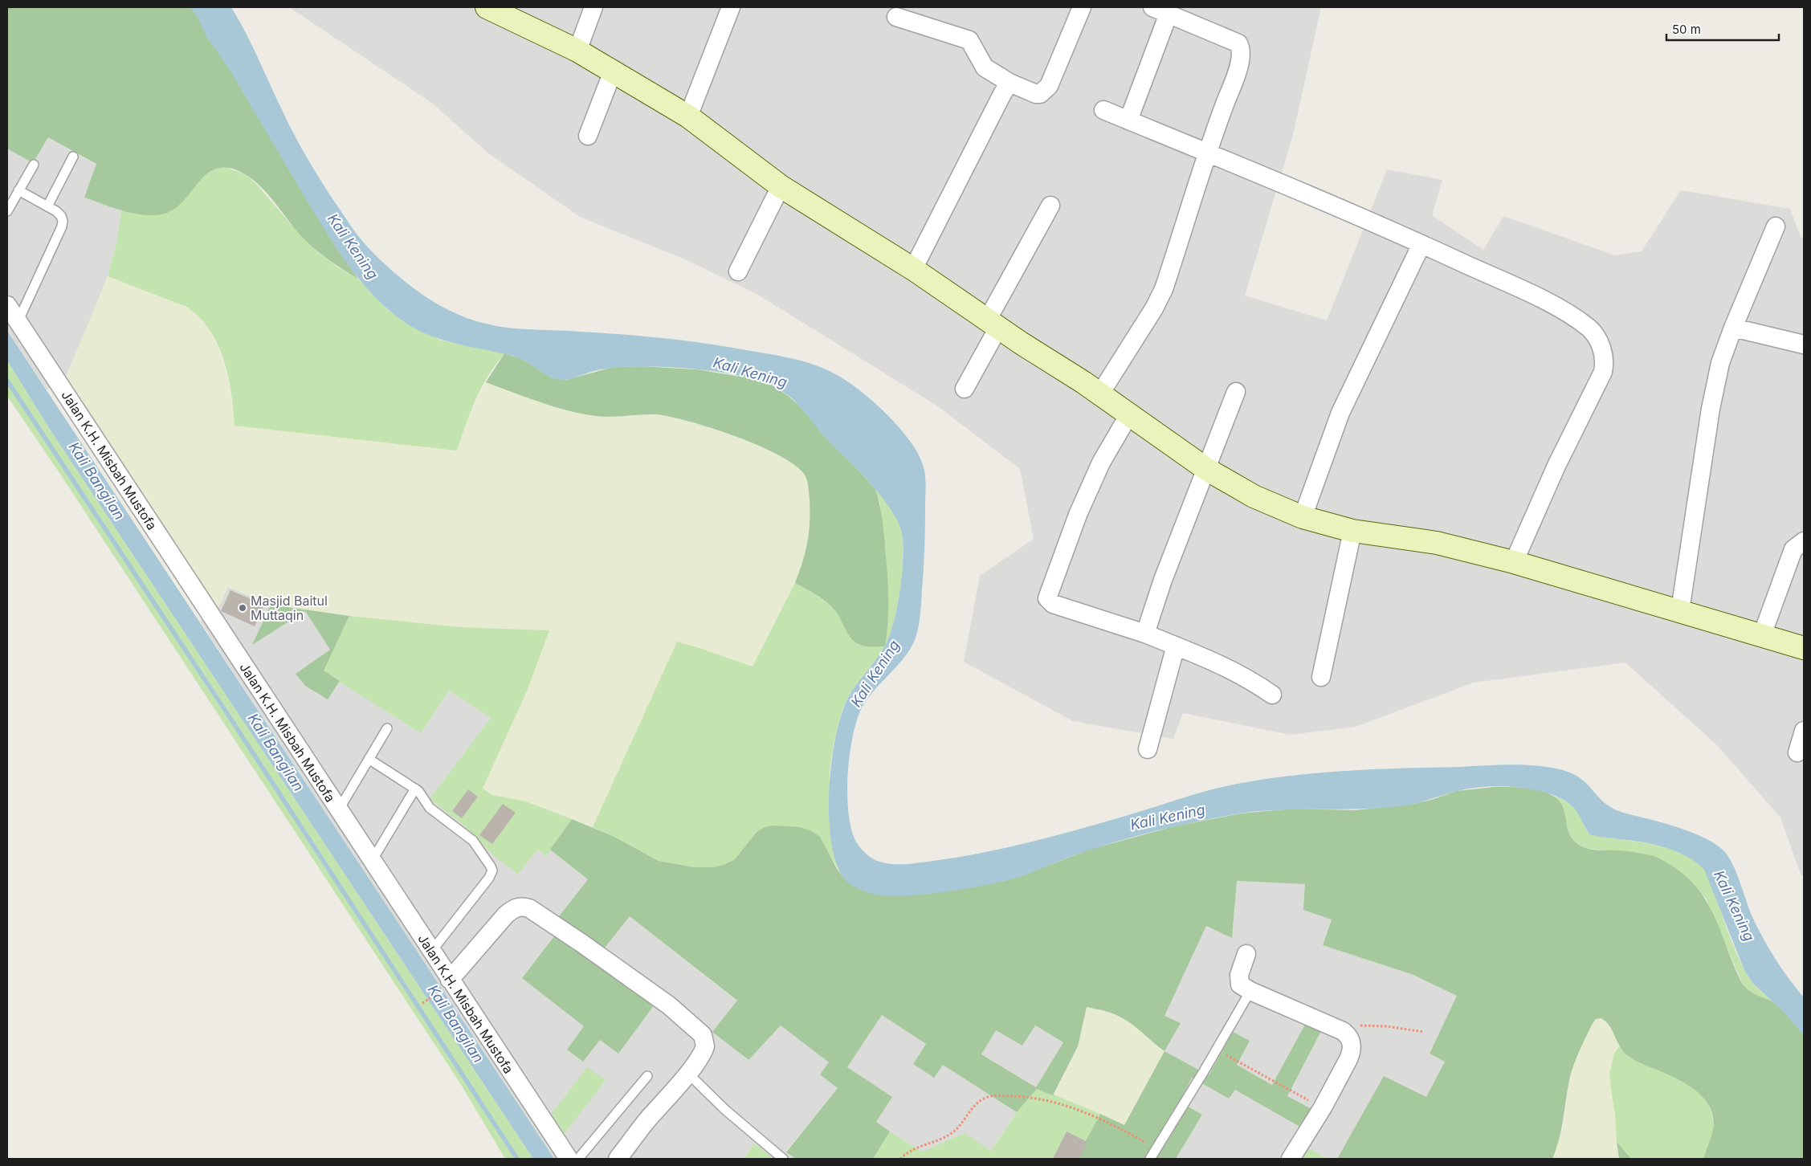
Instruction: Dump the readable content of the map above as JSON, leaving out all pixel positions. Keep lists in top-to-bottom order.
{
  "streets": {
    "street": ["Jalan K.H. Misbah Mustofa"]
  },
  "water": ["Kali Kening", "Kali Bangilan"],
  "places": ["Masjid Baitul Muttaqin"],
  "scale_bar": "50 m"
}
